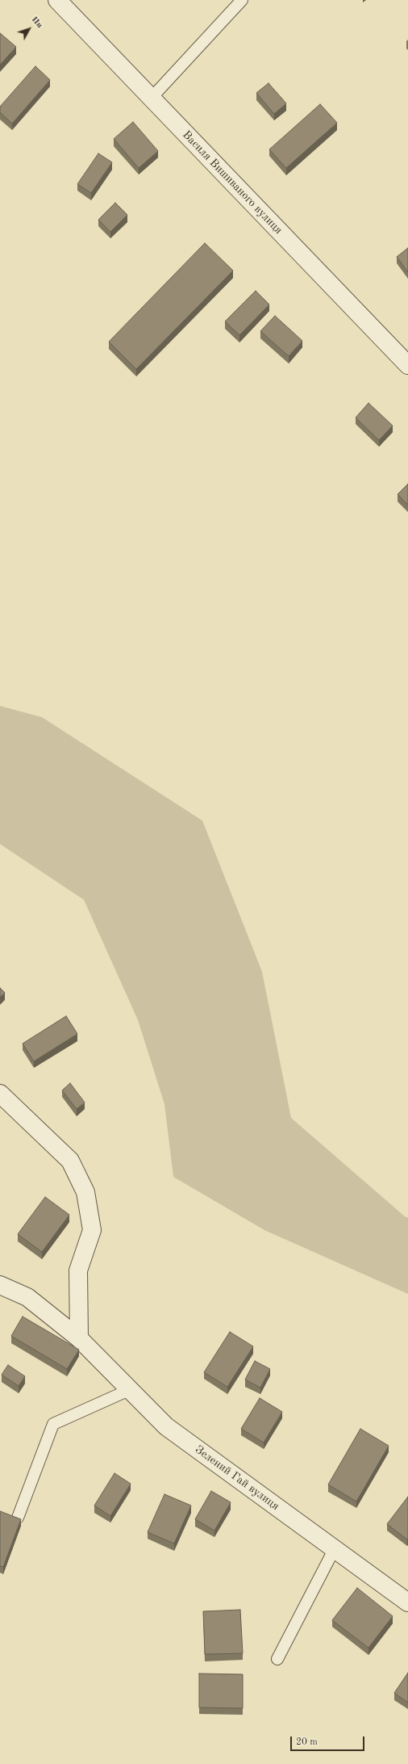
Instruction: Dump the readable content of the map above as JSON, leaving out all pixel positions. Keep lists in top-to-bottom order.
{
  "streets": {
    "street": ["Василя Вишиваного вулиця", "Зелений Гай вулиця"]
  },
  "scale_bar": "20 m",
  "north": "top right"
}
